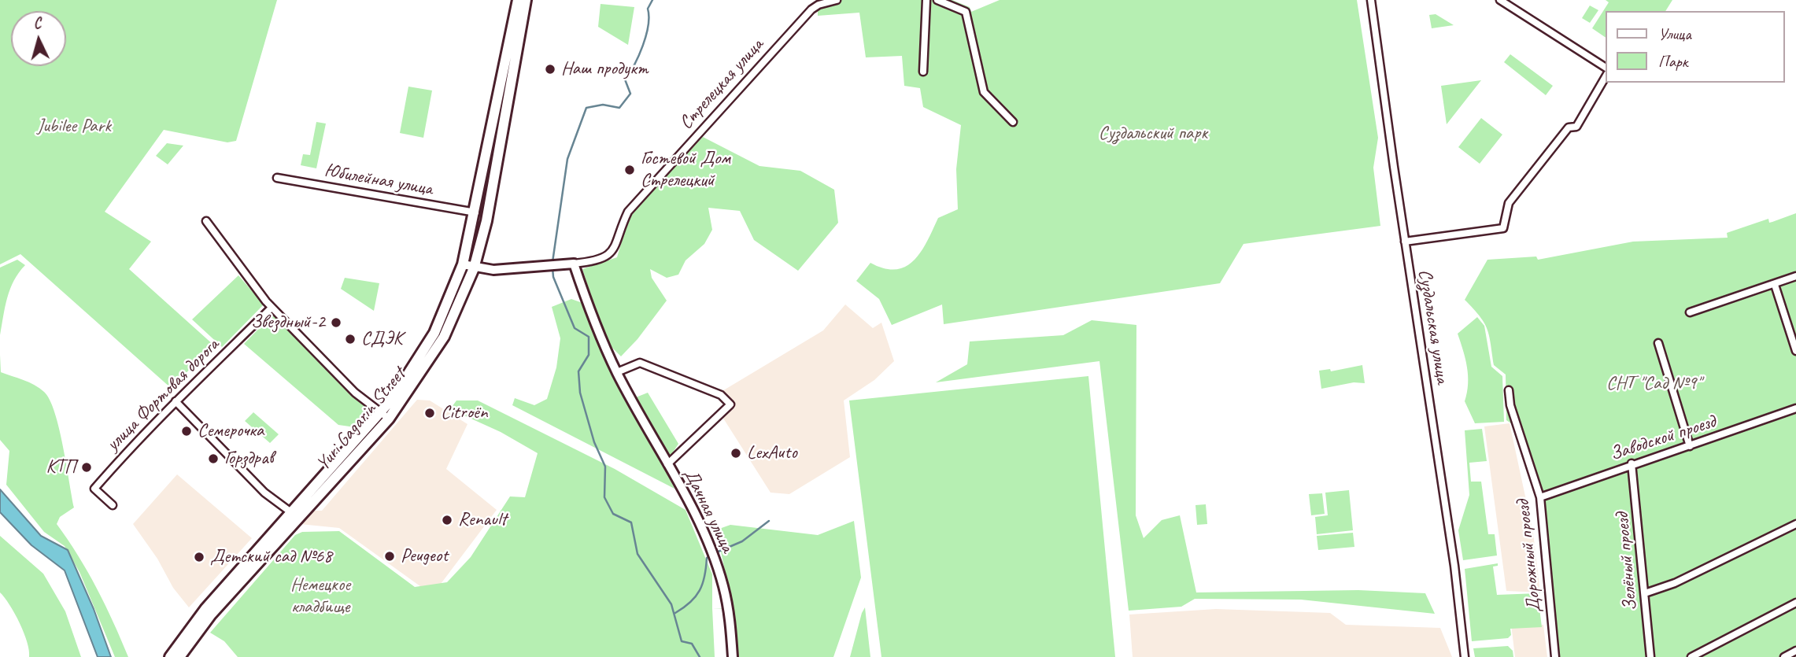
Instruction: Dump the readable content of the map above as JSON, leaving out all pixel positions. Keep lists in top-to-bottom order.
{
  "streets": {
    "main road": ["Yuri Gagarin Street"],
    "street": [
      "Стрелецкая улица",
      "Юбилейная улица",
      "Суздальская улица",
      "улица Фортовая дорога",
      "Заводской проезд",
      "Дачная улица",
      "Дорожный проезд",
      "Зелёный проезд"
    ]
  },
  "crossings": [
    ["Стрелецкая улица", "Yuri Gagarin Street"],
    ["Юбилейная улица", "Yuri Gagarin Street"],
    ["Заводской проезд", "Дорожный проезд"],
    ["Заводской проезд", "Зелёный проезд"]
  ],
  "parks": [
    "Jubilee Park",
    "Суздальский парк",
    "СНТ \"Сад №9\"",
    "Немецкое кладбище"
  ],
  "places": [
    "Наш продукт",
    "Гостевой Дом Стрелецкий",
    "Звездный-2",
    "СДЭК",
    "Citroën",
    "Семерочка",
    "LexAuto",
    "Горздрав",
    "КТП",
    "Renault",
    "Peugeot",
    "Детский сад №68"
  ],
  "legend": ["Улица", "Парк"],
  "north": "top"
}
